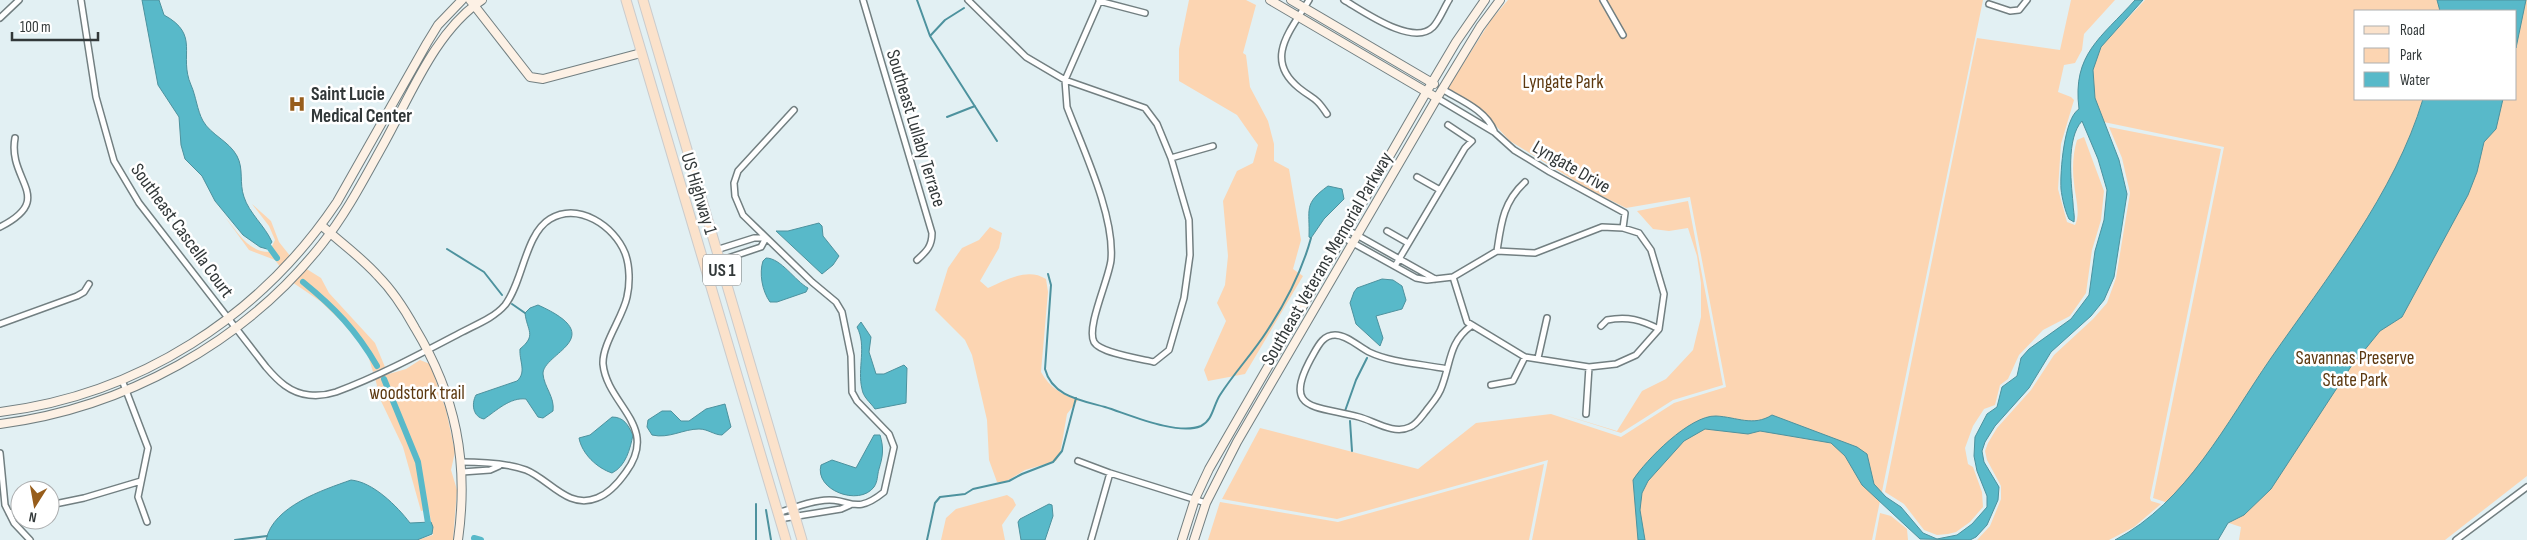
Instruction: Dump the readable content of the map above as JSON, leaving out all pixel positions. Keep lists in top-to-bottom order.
{
  "streets": {
    "main road": ["US Highway 1", "US 1"],
    "street": [
      "Southeast Lullaby Terrace",
      "Lyngate Drive",
      "Southeast Cascella Court",
      "Southeast Veterans Memorial Parkway"
    ]
  },
  "crossings": [
    ["Lyngate Drive", "Southeast Veterans Memorial Parkway"]
  ],
  "parks": ["Lyngate Park", "Savannas Preserve State Park", "woodstork trail"],
  "places": {
    "hospital": ["Saint Lucie Medical Center"]
  },
  "legend": ["Road", "Park", "Water"],
  "scale_bar": "100 m",
  "north": "bottom"
}
